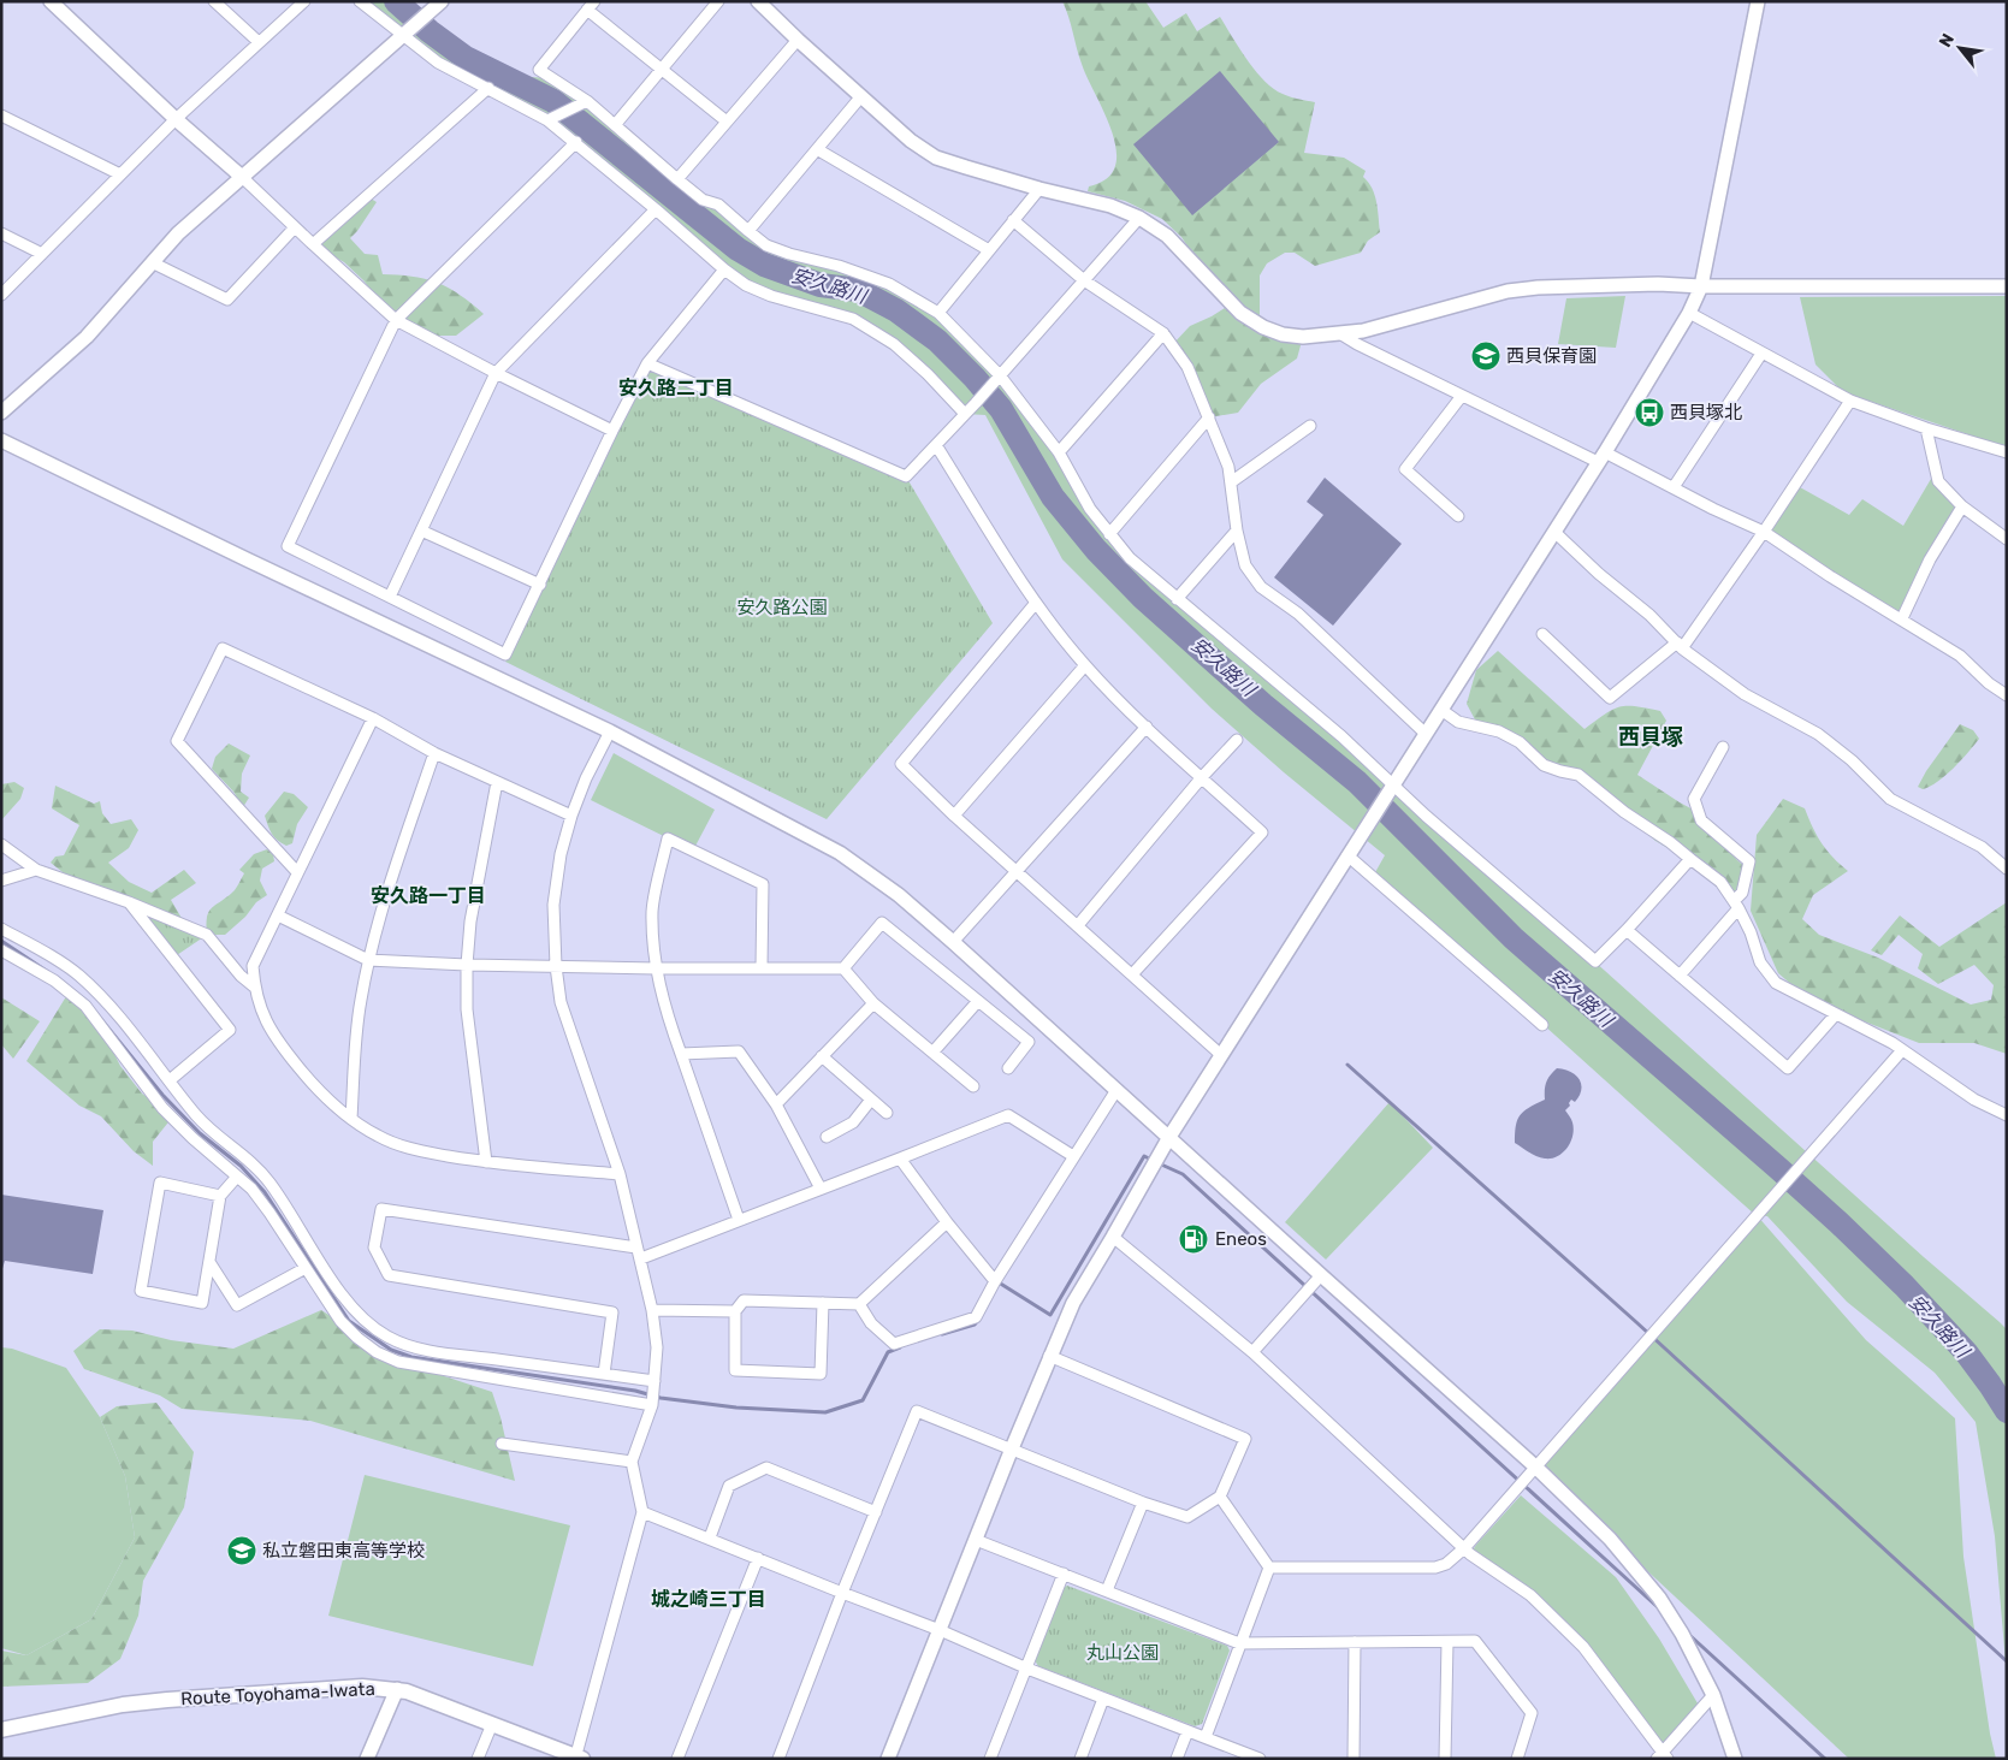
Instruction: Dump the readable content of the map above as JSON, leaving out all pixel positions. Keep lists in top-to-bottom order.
{
  "streets": {
    "main road": ["Route Toyohama-Iwata"]
  },
  "districts": [
    "安久路二丁目",
    "西貝塚",
    "安久路一丁目",
    "城之崎三丁目"
  ],
  "water": ["安久路川"],
  "parks": ["安久路公園", "丸山公園"],
  "places": {
    "school or university": ["西貝保育園", "私立磐田東高等学校"],
    "bus stop": ["西貝塚北"],
    "fuel station": ["Eneos"]
  },
  "north": "top left"
}
